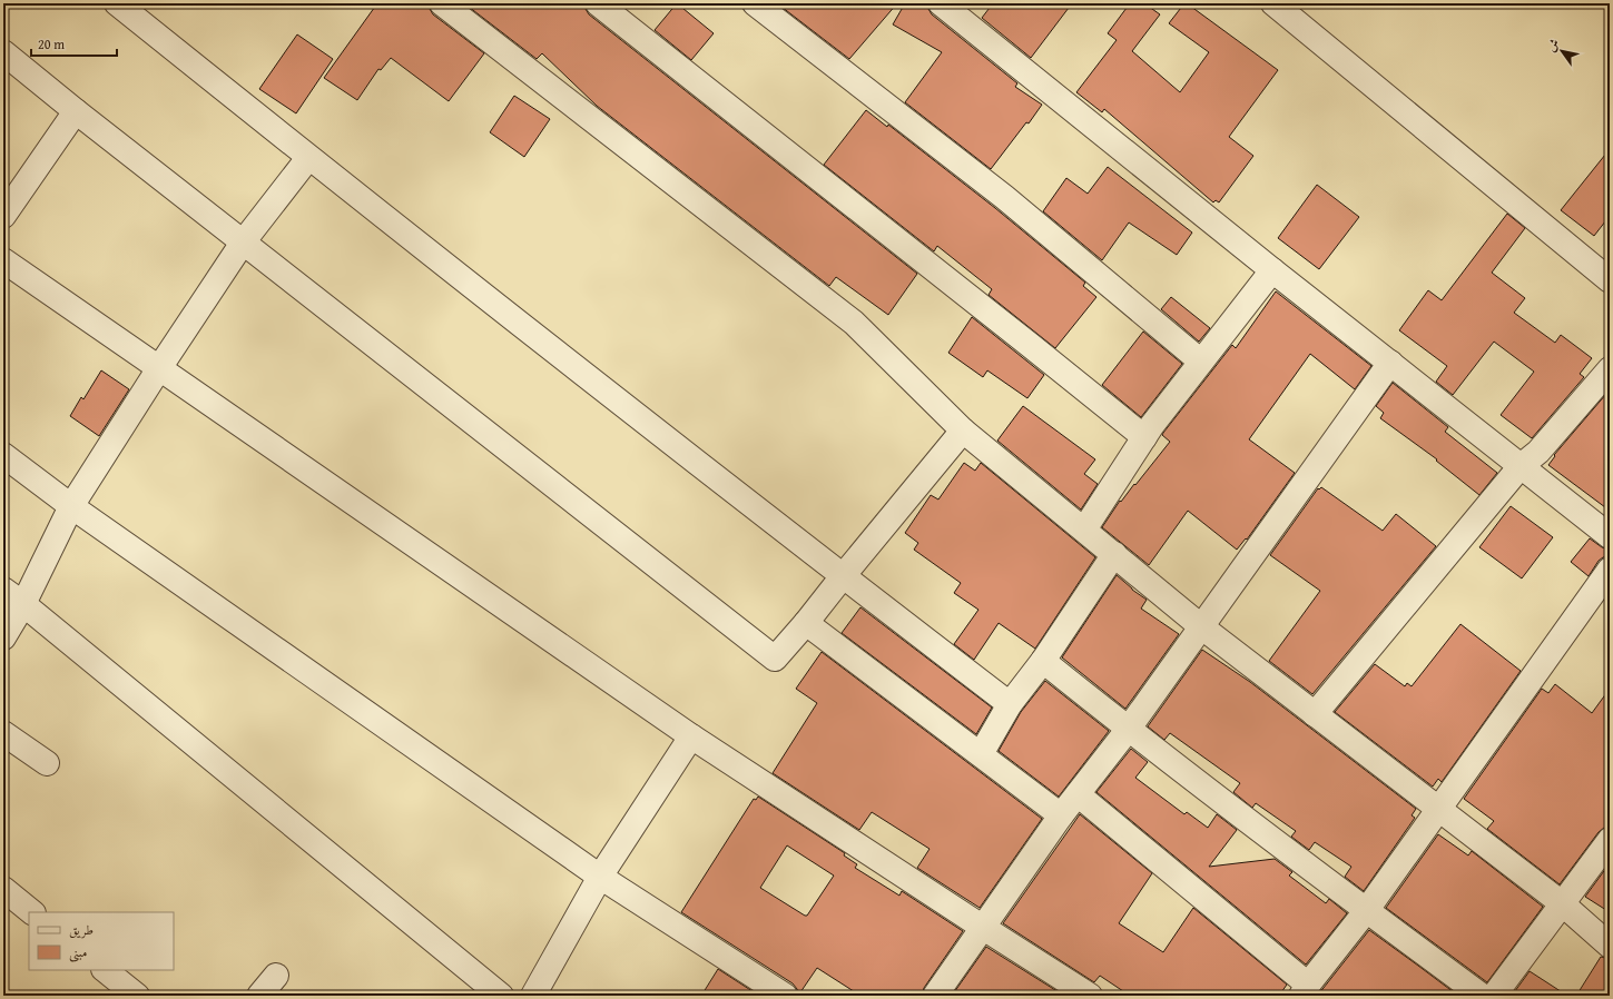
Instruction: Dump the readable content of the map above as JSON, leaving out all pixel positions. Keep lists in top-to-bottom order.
{
  "legend": ["طريق", "مبنى"],
  "scale_bar": "20 m",
  "north": "top left"
}
